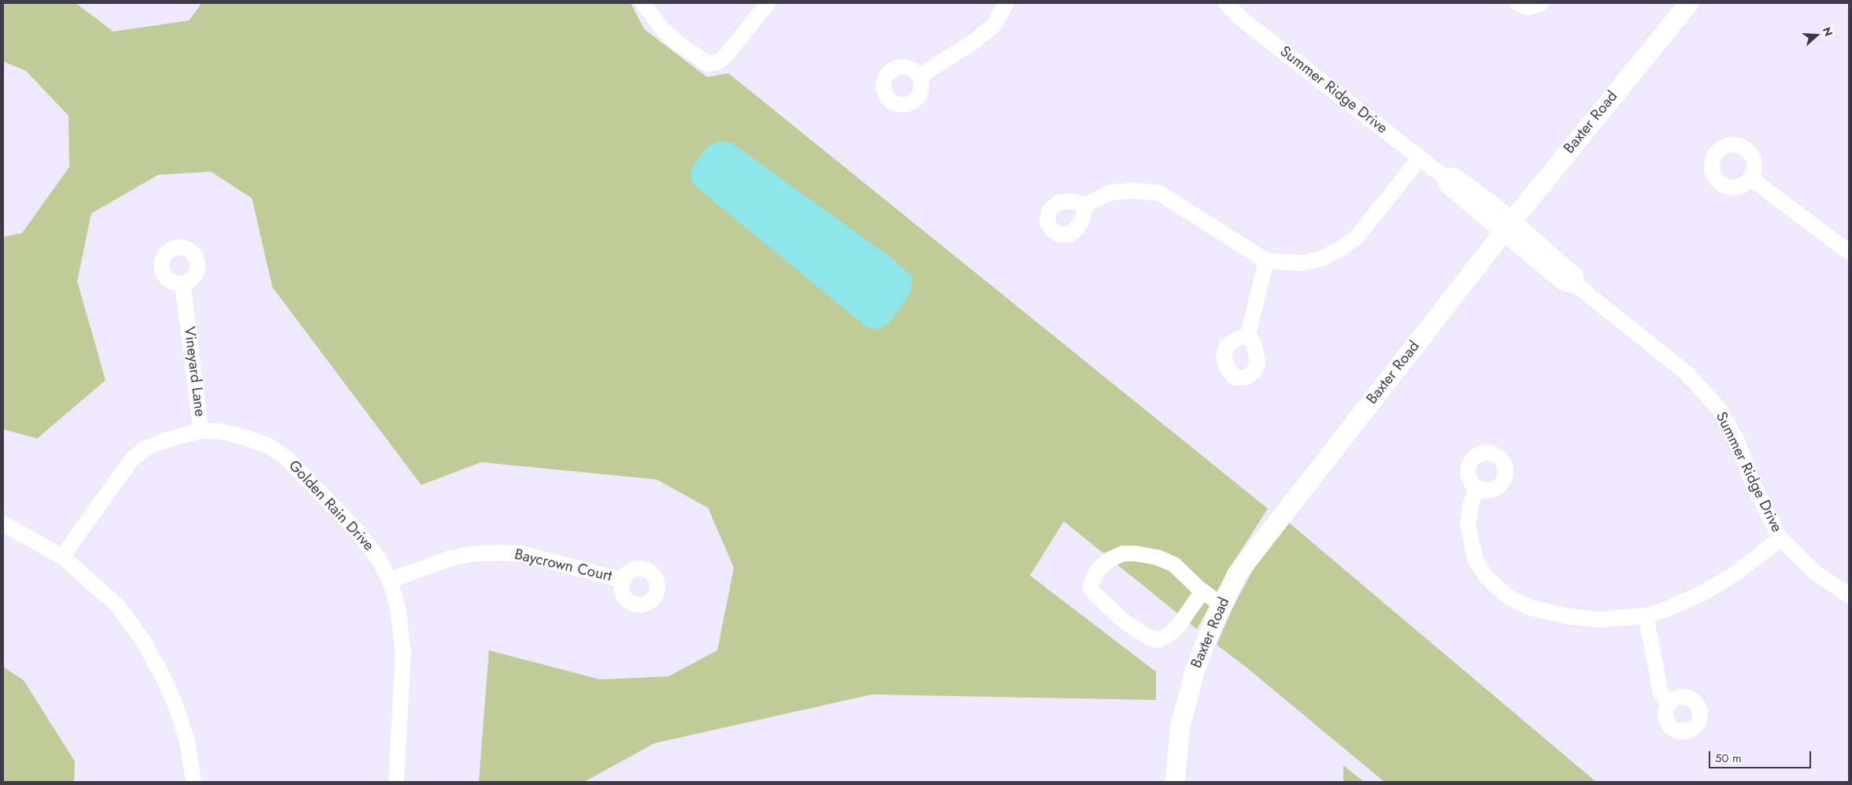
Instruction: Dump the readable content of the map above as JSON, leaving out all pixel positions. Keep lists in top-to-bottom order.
{
  "streets": {
    "main road": ["Baxter Road"],
    "street": [
      "Summer Ridge Drive",
      "Vineyard Lane",
      "Golden Rain Drive",
      "Baycrown Court"
    ]
  },
  "crossings": [
    ["Summer Ridge Drive", "Baxter Road"],
    ["Vineyard Lane", "Golden Rain Drive"],
    ["Golden Rain Drive", "Baycrown Court"]
  ],
  "scale_bar": "50 m",
  "north": "right"
}
